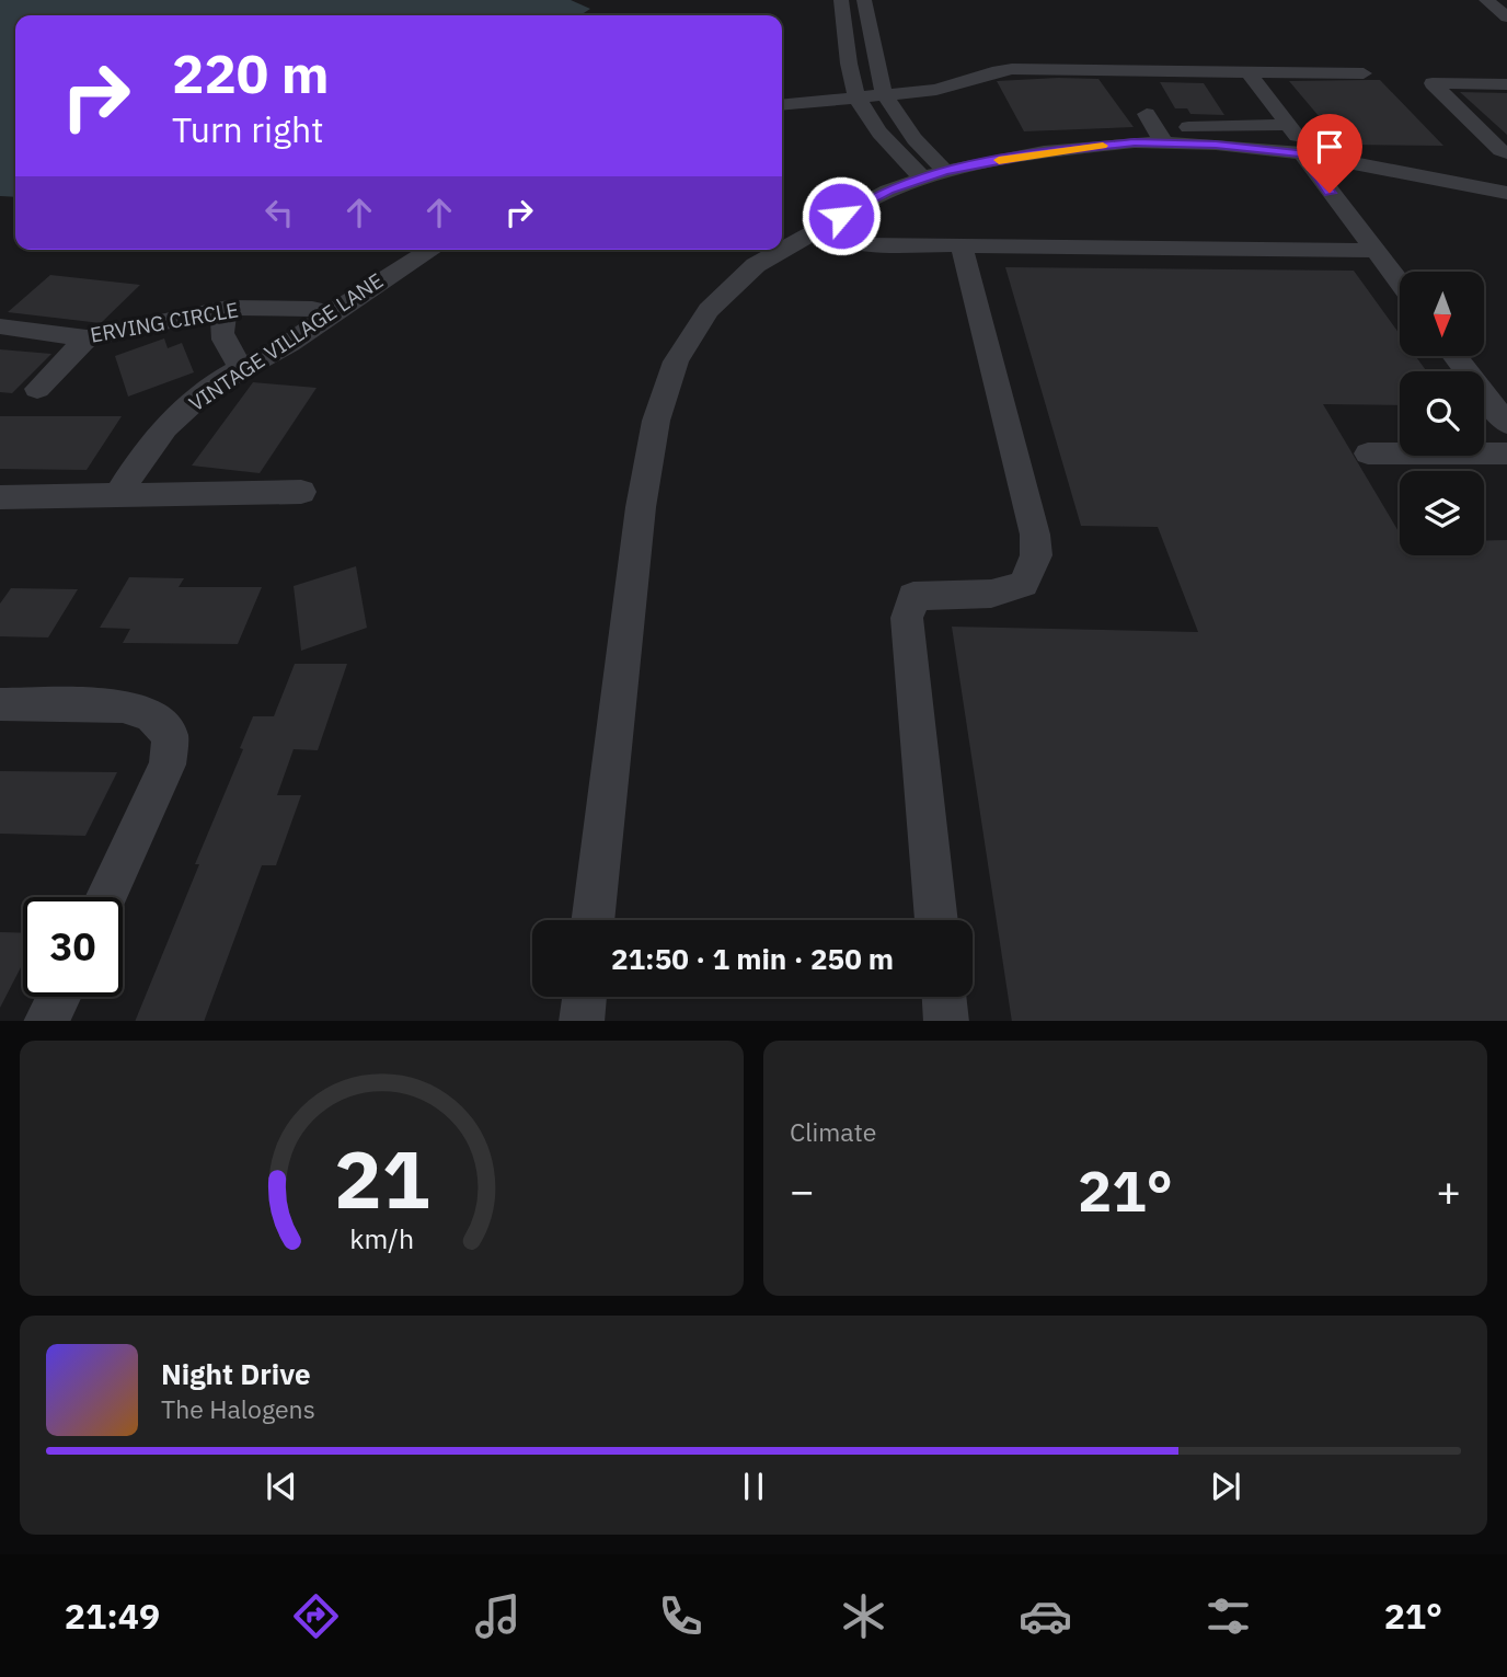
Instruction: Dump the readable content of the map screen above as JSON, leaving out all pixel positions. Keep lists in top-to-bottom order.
{
  "streets": {
    "street": ["ERVING CIRCLE", "VINTAGE VILLAGE LANE"]
  },
  "crossings": [
    ["ERVING CIRCLE", "VINTAGE VILLAGE LANE"]
  ],
  "north": "bottom",
  "page": {
    "turn": ["220 m", "Turn right"],
    "limit": "30",
    "trip": "21:50 · 1 min · 250 m",
    "tile": "Climate",
    "heat": ["−", "21°", "+"],
    "song": ["Night Drive", "The Halogens"],
    "tabs": ["21:49", "21°"],
    "gauge": ["21", "km/h"]
  }
}
